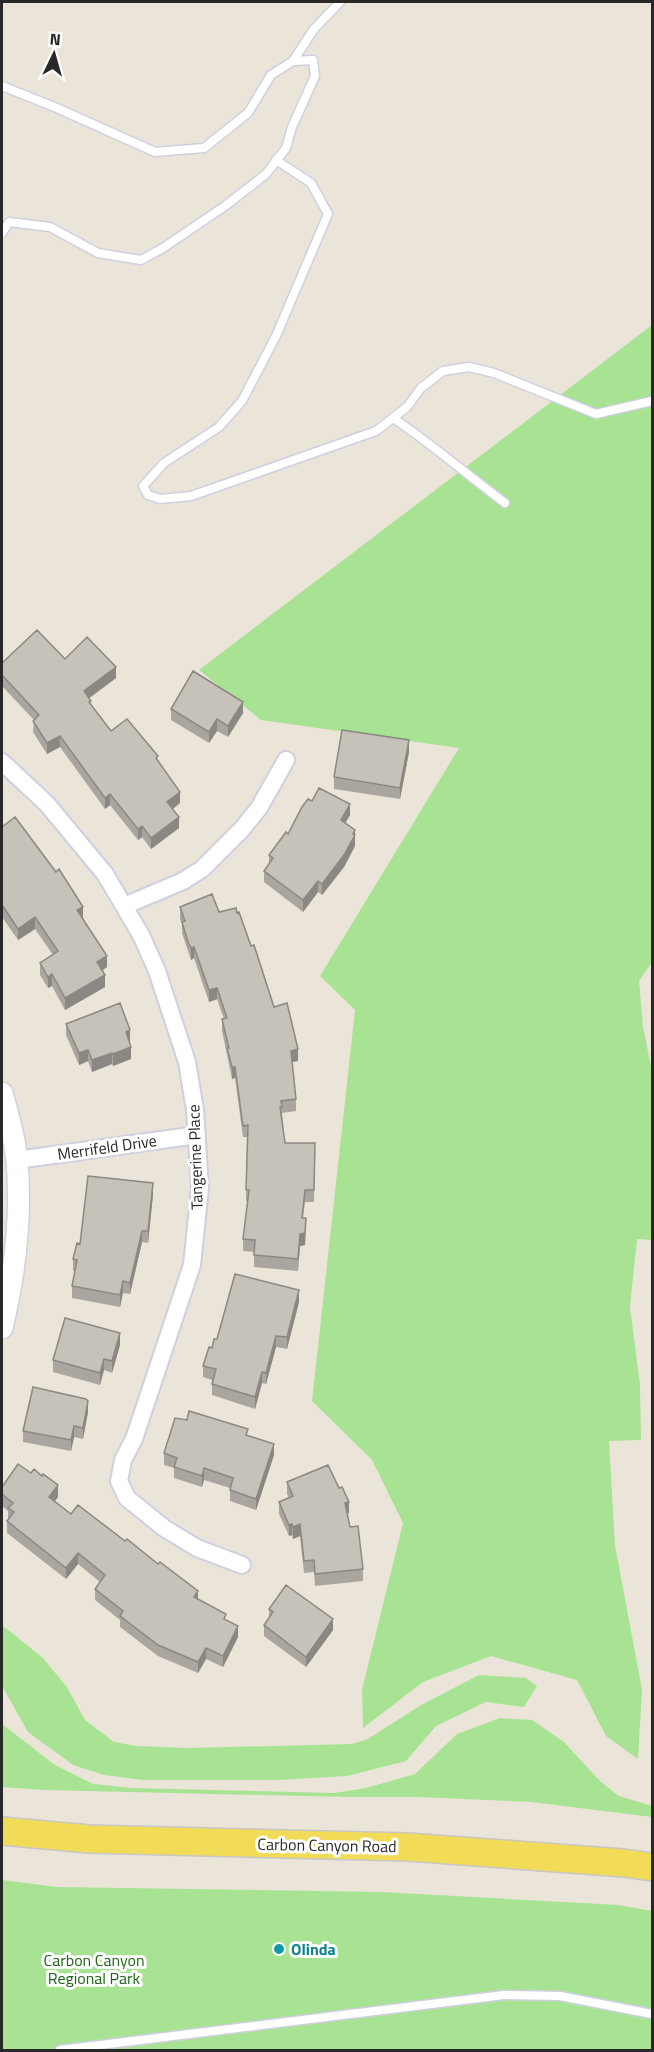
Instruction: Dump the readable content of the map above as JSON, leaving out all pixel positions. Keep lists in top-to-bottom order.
{
  "streets": {
    "main road": ["Carbon Canyon Road"],
    "street": ["Merrifeld Drive", "Tangerine Place"]
  },
  "crossings": [
    ["Merrifeld Drive", "Tangerine Place"]
  ],
  "parks": ["Carbon Canyon Regional Park"],
  "places": ["Olinda"],
  "north": "top"
}
